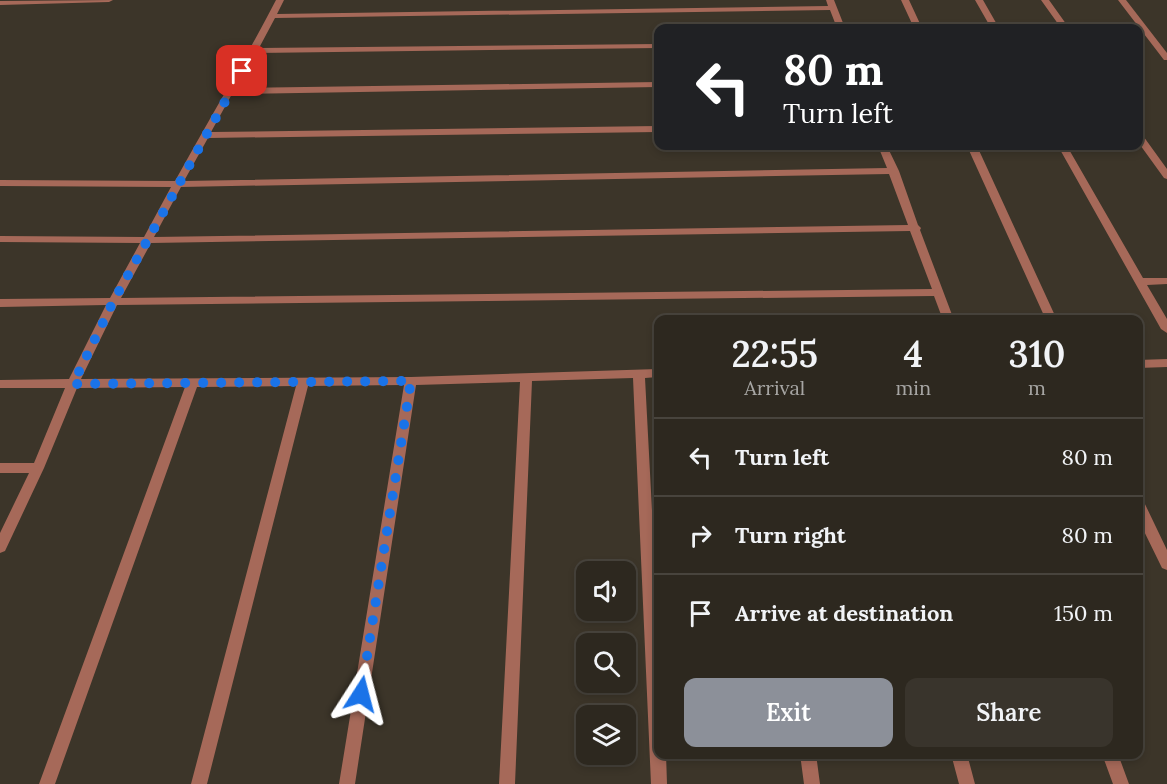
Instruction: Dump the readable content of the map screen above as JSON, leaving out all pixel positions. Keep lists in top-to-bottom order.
{
  "page": {
    "turn": ["80 m", "Turn left"],
    "eta": [
      "22:55",
      "Arrival",
      "4",
      "min",
      "310",
      "m"
    ],
    "list": [
      {
        "name": "Turn left",
        "value": "80 m"
      },
      {
        "name": "Turn right",
        "value": "80 m"
      },
      {
        "name": "Arrive at destination",
        "value": "150 m"
      }
    ],
    "buttons": ["Exit", "Share"]
  }
}
